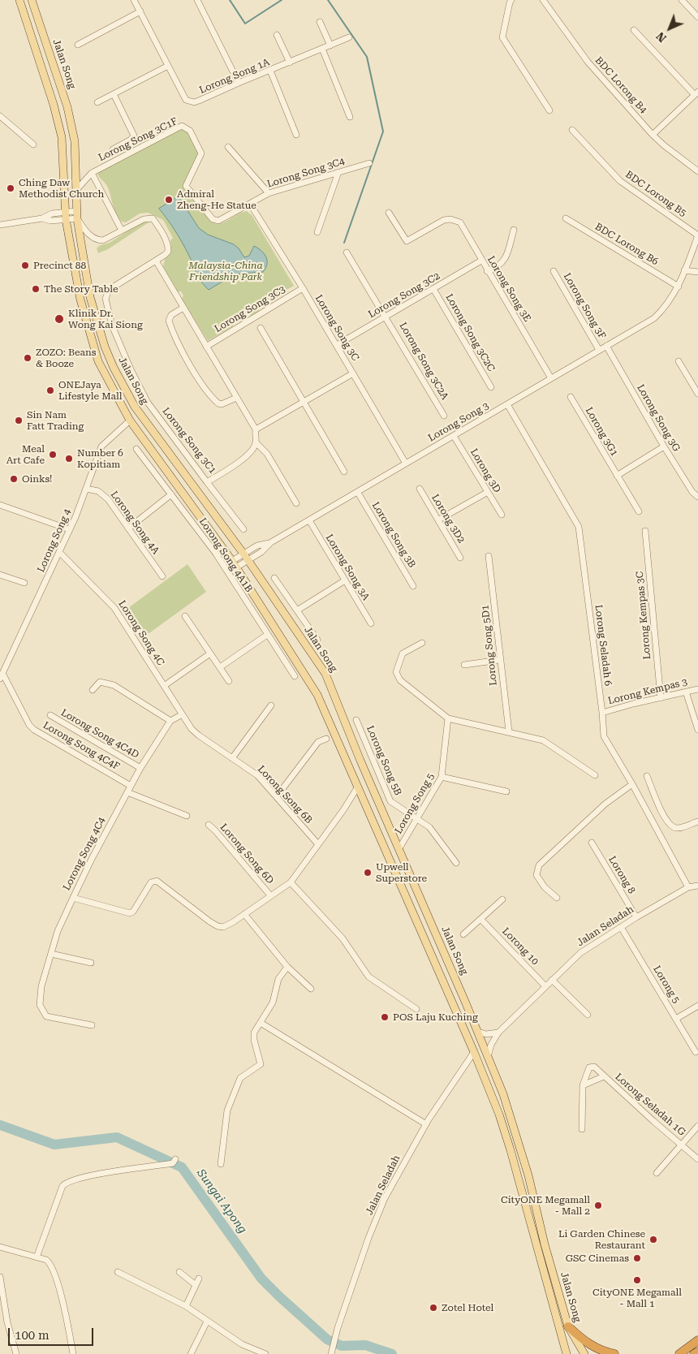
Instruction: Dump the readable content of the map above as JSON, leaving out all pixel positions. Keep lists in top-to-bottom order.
{
  "streets": {
    "main road": ["Jalan Song"],
    "street": [
      "Lorong Song 1A",
      "BDC Lorong B4",
      "Lorong Song 3C1F",
      "Lorong Song 3C4",
      "BDC Lorong B5",
      "BDC Lorong B6",
      "Lorong Song 3E",
      "Lorong Song 3C2",
      "Lorong Song 3F",
      "Lorong Song 3C3",
      "Lorong Song 3C",
      "Lorong Song 3C2C",
      "Lorong Song 3C2A",
      "Lorong Song 3G",
      "Lorong Song 3",
      "Lorong 3G1",
      "Lorong Song 3C1",
      "Lorong 3D",
      "Lorong 3D2",
      "Lorong Song 4A",
      "Lorong Song 3B",
      "Lorong Song 4",
      "Lorong Song 4A1B",
      "Lorong Song 3A",
      "Lorong Kempas 3C",
      "Lorong Song 4C",
      "Lorong Song 5D1",
      "Lorong Seladah 6",
      "Lorong Kempas 3",
      "Lorong Song 4C4D",
      "Lorong Song 4C4F",
      "Lorong Song 5B",
      "Lorong Song 6B",
      "Lorong Song 5",
      "Lorong Song 4C4",
      "Lorong Song 6D",
      "Lorong 8",
      "Jalan Seladah",
      "Lorong 10",
      "Lorong 5",
      "Lorong Seladah 1G"
    ]
  },
  "crossings": [
    ["Jalan Song", "Lorong Song 3C1F"],
    ["Jalan Song", "Lorong Song 3"],
    ["Jalan Song", "Lorong Song 4"],
    ["Jalan Song", "Lorong Song 5"],
    ["Jalan Song", "Jalan Seladah"],
    ["Lorong Song 3C1F", "Lorong Song 3C4"],
    ["Lorong Song 3C1F", "Lorong Song 3C"],
    ["Lorong Song 3C4", "Lorong Song 3C"],
    ["BDC Lorong B5", "Lorong Song 3"],
    ["BDC Lorong B6", "Lorong Song 3"],
    ["Lorong Song 3E", "Lorong Song 3C2"],
    ["Lorong Song 3E", "Lorong Song 3"],
    ["Lorong Song 3C2", "Lorong Song 3C"],
    ["Lorong Song 3C2", "Lorong Song 3C2C"],
    ["Lorong Song 3C2", "Lorong Song 3C2A"],
    ["Lorong Song 3F", "Lorong Song 3"],
    ["Lorong Song 3C3", "Lorong Song 3C"],
    ["Lorong Song 3C", "Lorong Song 3"],
    ["Lorong Song 3G", "Lorong Song 3"],
    ["Lorong Song 3", "Lorong 3D"],
    ["Lorong Song 3", "Lorong Song 3B"],
    ["Lorong Song 3", "Lorong Song 3A"],
    ["Lorong Song 3", "Lorong Seladah 6"],
    ["Lorong Song 4A", "Lorong Song 4"],
    ["Lorong Song 4", "Lorong Song 4C"],
    ["Lorong Song 4", "Lorong Song 4C4F"],
    ["Lorong Kempas 3C", "Lorong Kempas 3"],
    ["Lorong Song 4C", "Lorong Song 6B"],
    ["Lorong Seladah 6", "Lorong Kempas 3"],
    ["Lorong Seladah 6", "Jalan Seladah"],
    ["Lorong Song 4C4D", "Lorong Song 4C4"],
    ["Lorong Song 4C4F", "Lorong Song 4C4"],
    ["Lorong Song 5B", "Lorong Song 5"],
    ["Lorong 8", "Jalan Seladah"],
    ["Jalan Seladah", "Lorong 10"],
    ["Jalan Seladah", "Lorong 5"]
  ],
  "water": ["Sungai Apong"],
  "parks": ["Malaysia-China Friendship Park"],
  "places": [
    "Ching Daw Methodist Church",
    "Admiral Zheng-He Statue",
    "Precinct 88",
    "The Story Table",
    "Klinik Dr. Wong Kai Siong",
    "ZOZO: Beans & Booze",
    "ONEJaya Lifestyle Mall",
    "Sin Nam Fatt Trading",
    "Meal Art Cafe",
    "Number 6 Kopitiam",
    "Oinks!",
    "Upwell Superstore",
    "POS Laju Kuching",
    "CityONE Megamall - Mall 2",
    "Li Garden Chinese Restaurant",
    "GSC Cinemas",
    "CityONE Megamall - Mall 1",
    "Zotel Hotel"
  ],
  "scale_bar": "100 m",
  "north": "bottom left"
}
